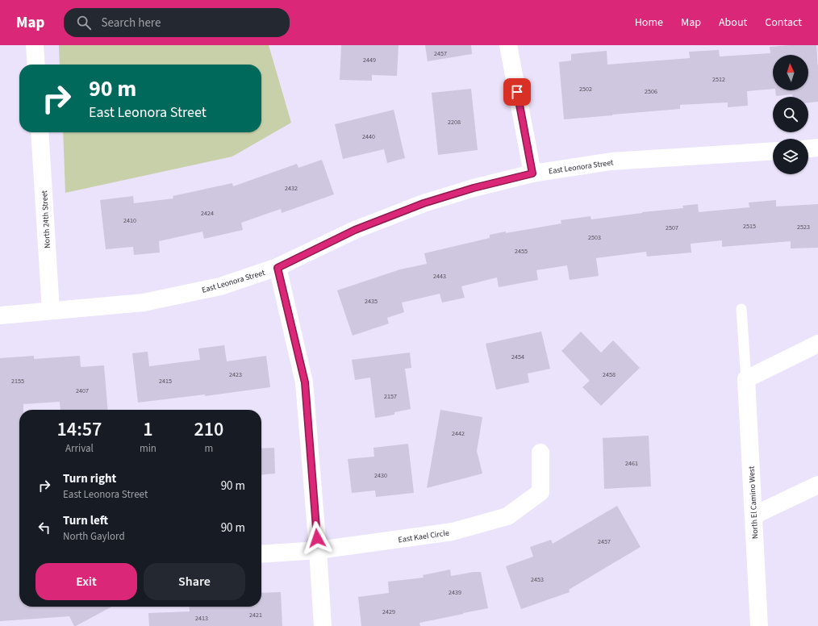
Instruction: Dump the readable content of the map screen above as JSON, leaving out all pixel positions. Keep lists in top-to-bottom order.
{
  "streets": {
    "street": [
      "East Leonora Street",
      "North 24th Street",
      "North El Camino West",
      "East Kael Circle"
    ]
  },
  "crossings": [
    ["East Leonora Street", "North 24th Street"]
  ],
  "house_numbers": [
    "2457",
    "2449",
    "2512",
    "2502",
    "2506",
    "2208",
    "2440",
    "2432",
    "2424",
    "2410",
    "2515",
    "2523",
    "2507",
    "2503",
    "2455",
    "2443",
    "2435",
    "2454",
    "2423",
    "2458",
    "2155",
    "2415",
    "2407",
    "2157",
    "2442",
    "2461",
    "2430",
    "2457",
    "2453",
    "2439",
    "2429",
    "2421",
    "2413"
  ],
  "north": "top",
  "page": {
    "header": "Map",
    "search": "Search here",
    "nav": [
      "Home",
      "Map",
      "About",
      "Contact"
    ],
    "turn": ["90 m", "East Leonora Street"],
    "eta": [
      "14:57",
      "Arrival",
      "1",
      "min",
      "210",
      "m"
    ],
    "list": [
      {
        "name": "Turn right",
        "note": "East Leonora Street",
        "value": "90 m"
      },
      {
        "name": "Turn left",
        "note": "North Gaylord",
        "value": "90 m"
      }
    ],
    "buttons": ["Exit", "Share"]
  }
}
